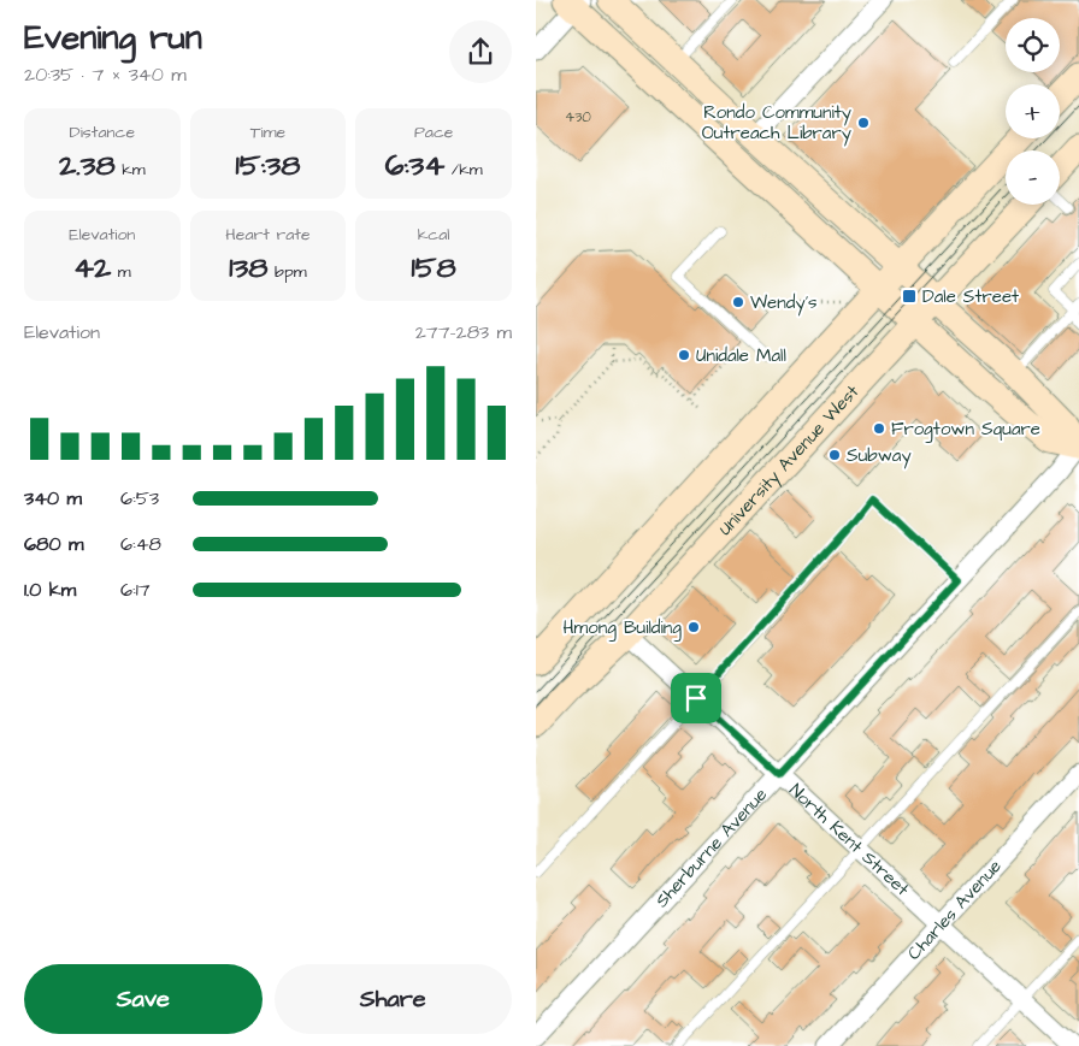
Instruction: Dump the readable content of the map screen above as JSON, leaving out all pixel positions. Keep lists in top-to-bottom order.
{
  "streets": {
    "main road": ["University Avenue West"],
    "street": ["North Kent Street", "Sherburne Avenue", "Charles Avenue"]
  },
  "crossings": [
    ["University Avenue West", "North Kent Street"],
    ["North Kent Street", "Sherburne Avenue"],
    ["North Kent Street", "Charles Avenue"]
  ],
  "places": {
    "other": [
      "Rondo Community Outreach Library",
      "Wendy's",
      "Unidale Mall",
      "Frogtown Square",
      "Subway",
      "Hmong Building"
    ],
    "transit": ["Dale Street"]
  },
  "house_numbers": ["430"],
  "page": {
    "heading": ["Evening run", "20:35 · 7 × 340 m"],
    "map_buttons": ["+", "−"],
    "stats": [
      ["Distance", "2.38 km"],
      ["Time", "15:38"],
      ["Pace", "6:34 /km"],
      ["Elevation", "42 m"],
      ["Heart rate", "138 bpm"],
      ["kcal", "158"]
    ],
    "chart": ["Elevation", "277–283 m"],
    "list": [
      {
        "name": "340 m",
        "note": "6:53"
      },
      {
        "name": "680 m",
        "note": "6:48"
      },
      {
        "name": "1.0 km",
        "note": "6:17"
      }
    ],
    "buttons": ["Save", "Share"]
  }
}
